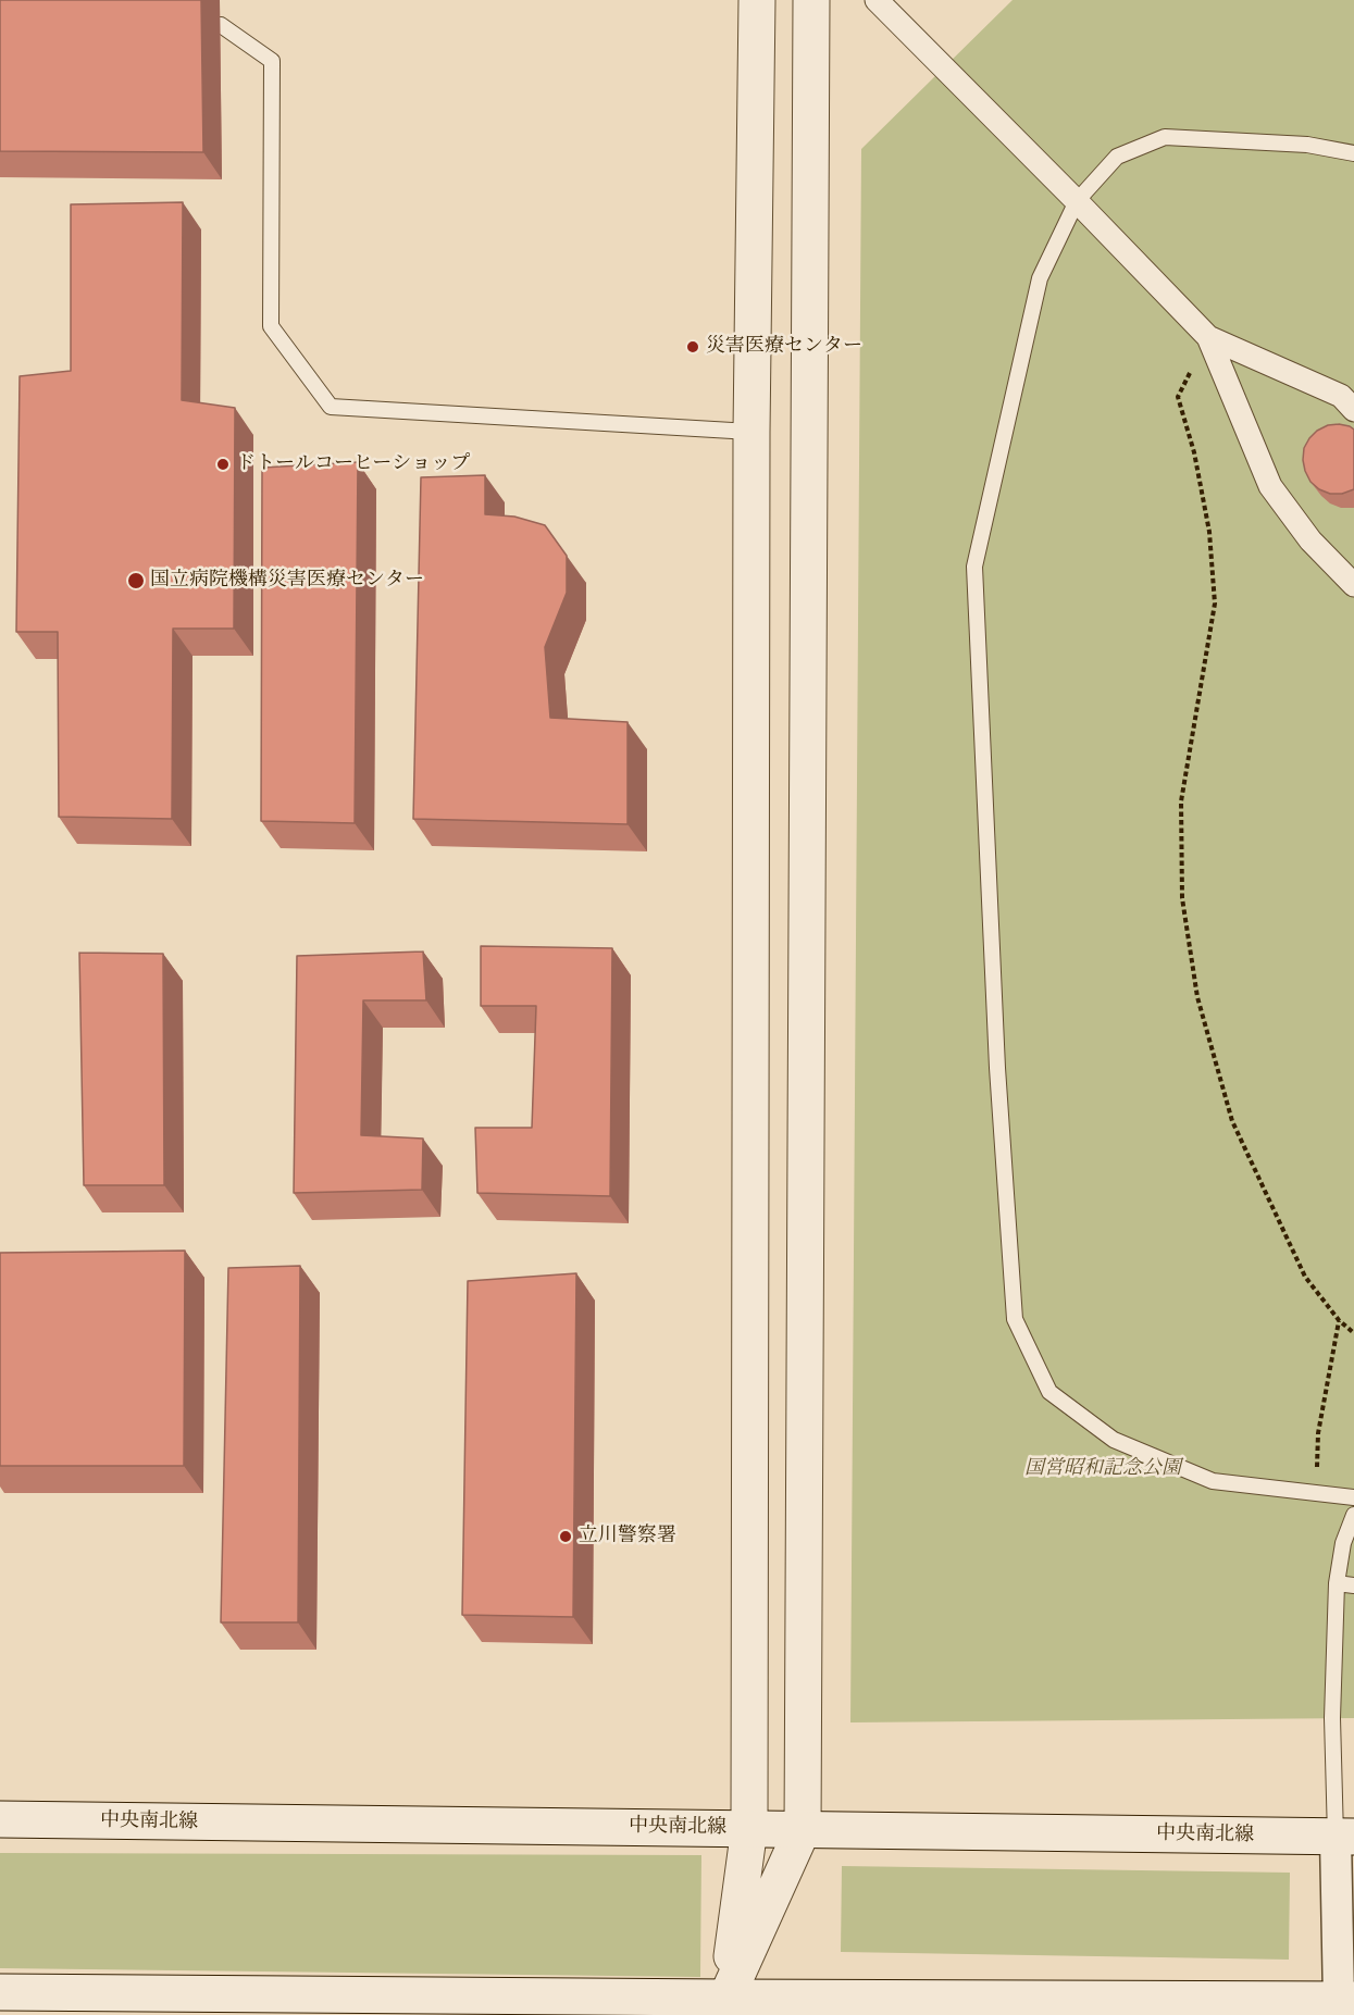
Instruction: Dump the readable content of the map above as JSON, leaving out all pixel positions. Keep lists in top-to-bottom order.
{
  "streets": {
    "street": ["中央南北線"]
  },
  "parks": ["国営昭和記念公園"],
  "places": [
    "災害医療センター",
    "ドトールコーヒーショップ",
    "国立病院機構災害医療センター",
    "立川警察署"
  ]
}
